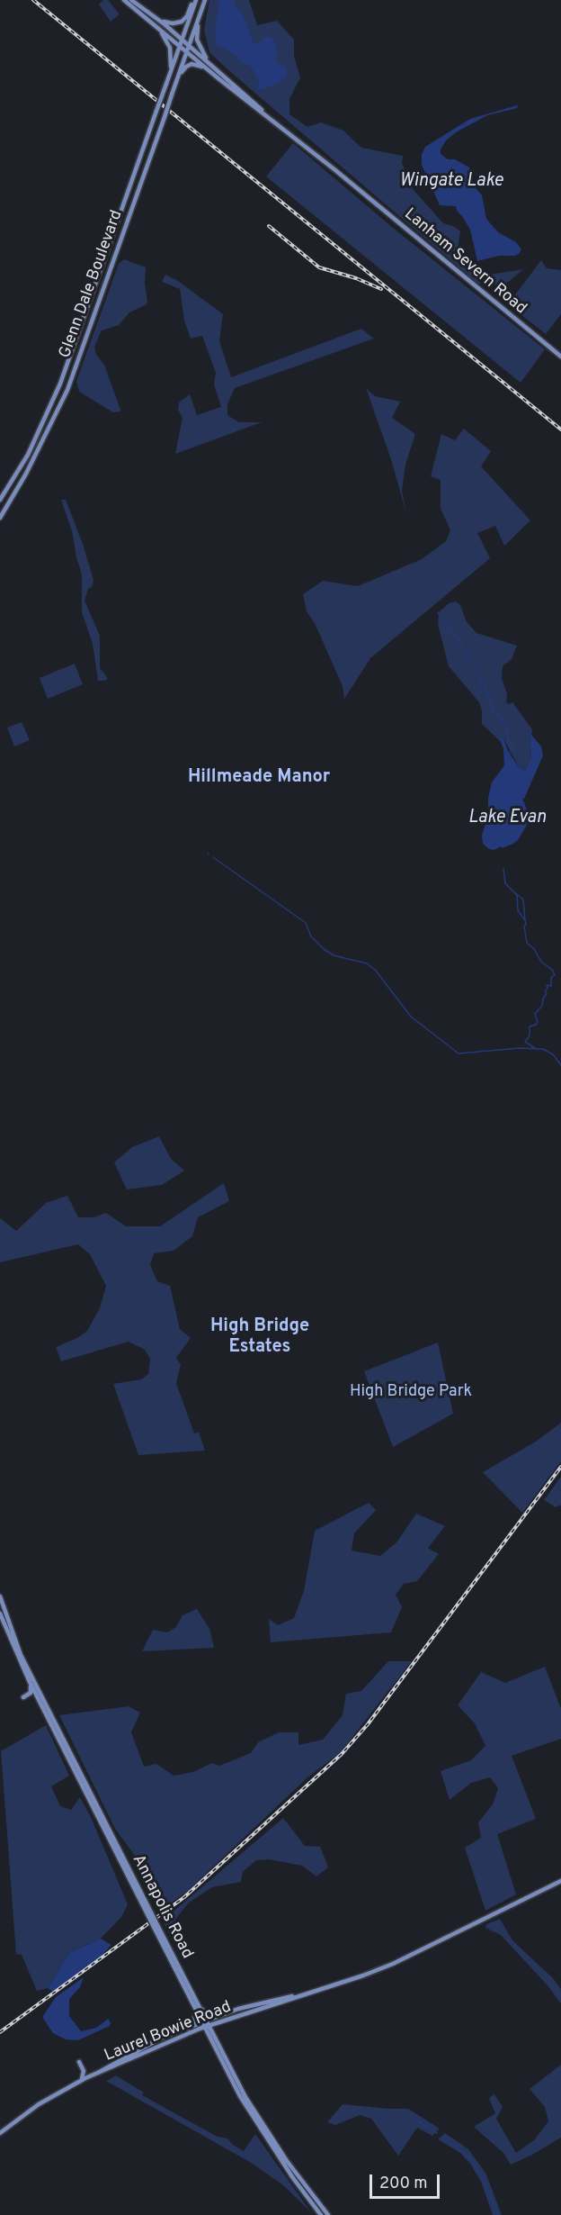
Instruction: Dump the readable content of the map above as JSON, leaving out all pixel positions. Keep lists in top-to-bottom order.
{
  "streets": {
    "main road": [
      "Lanham Severn Road",
      "Glenn Dale Boulevard",
      "Annapolis Road",
      "Laurel Bowie Road"
    ]
  },
  "crossings": [
    ["Lanham Severn Road", "Glenn Dale Boulevard"],
    ["Annapolis Road", "Laurel Bowie Road"]
  ],
  "districts": ["Hillmeade Manor", "High Bridge Estates"],
  "water": ["Wingate Lake", "Lake Evan"],
  "parks": ["High Bridge Park"],
  "scale_bar": "200 m"
}
